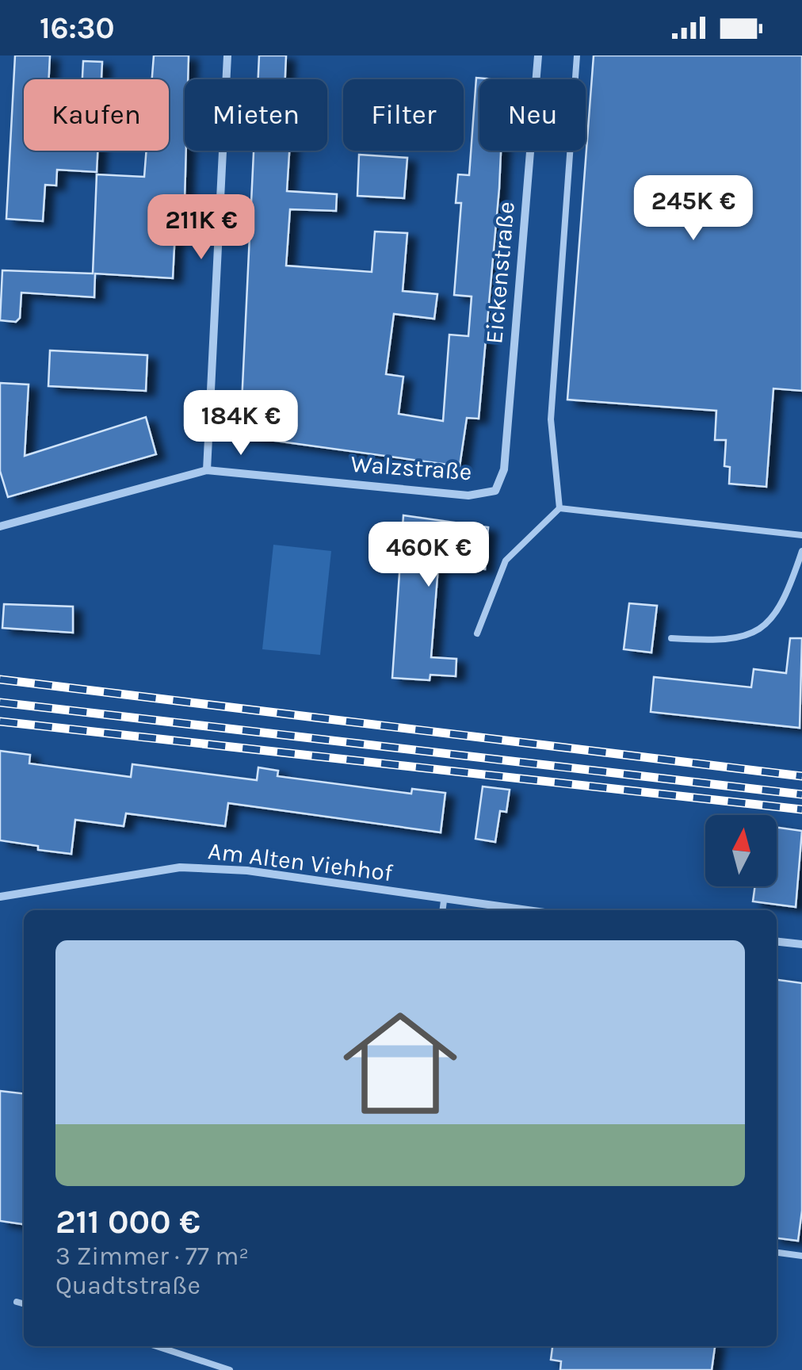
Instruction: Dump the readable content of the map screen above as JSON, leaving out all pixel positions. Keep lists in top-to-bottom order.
{
  "streets": {
    "street": ["Eickenstraße", "Walzstraße", "Am Alten Viehhof"]
  },
  "crossings": [
    ["Eickenstraße", "Walzstraße"]
  ],
  "north": "top",
  "page": {
    "status": "16:30",
    "chip": [
      "Kaufen",
      "Mieten",
      "Filter",
      "Neu"
    ],
    "price": [
      "245K €",
      "211K €",
      "184K €",
      "460K €"
    ],
    "list": [
      {
        "name": "211 000 €",
        "note": "3 Zimmer · 77 m² · Quadtstraße"
      }
    ]
  }
}
